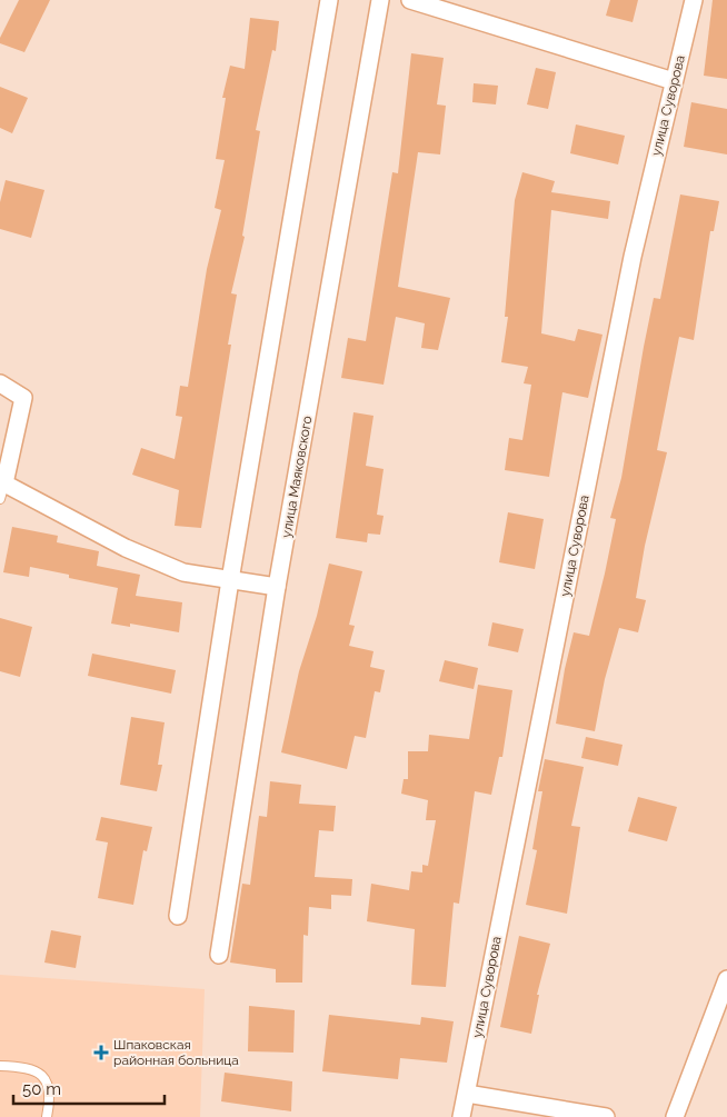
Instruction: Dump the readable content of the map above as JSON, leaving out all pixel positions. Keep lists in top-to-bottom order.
{
  "streets": {
    "street": ["улица Суворова", "улица Маяковского"]
  },
  "places": {
    "health": ["Шпаковская районная больница"]
  },
  "scale_bar": "50 m"
}
